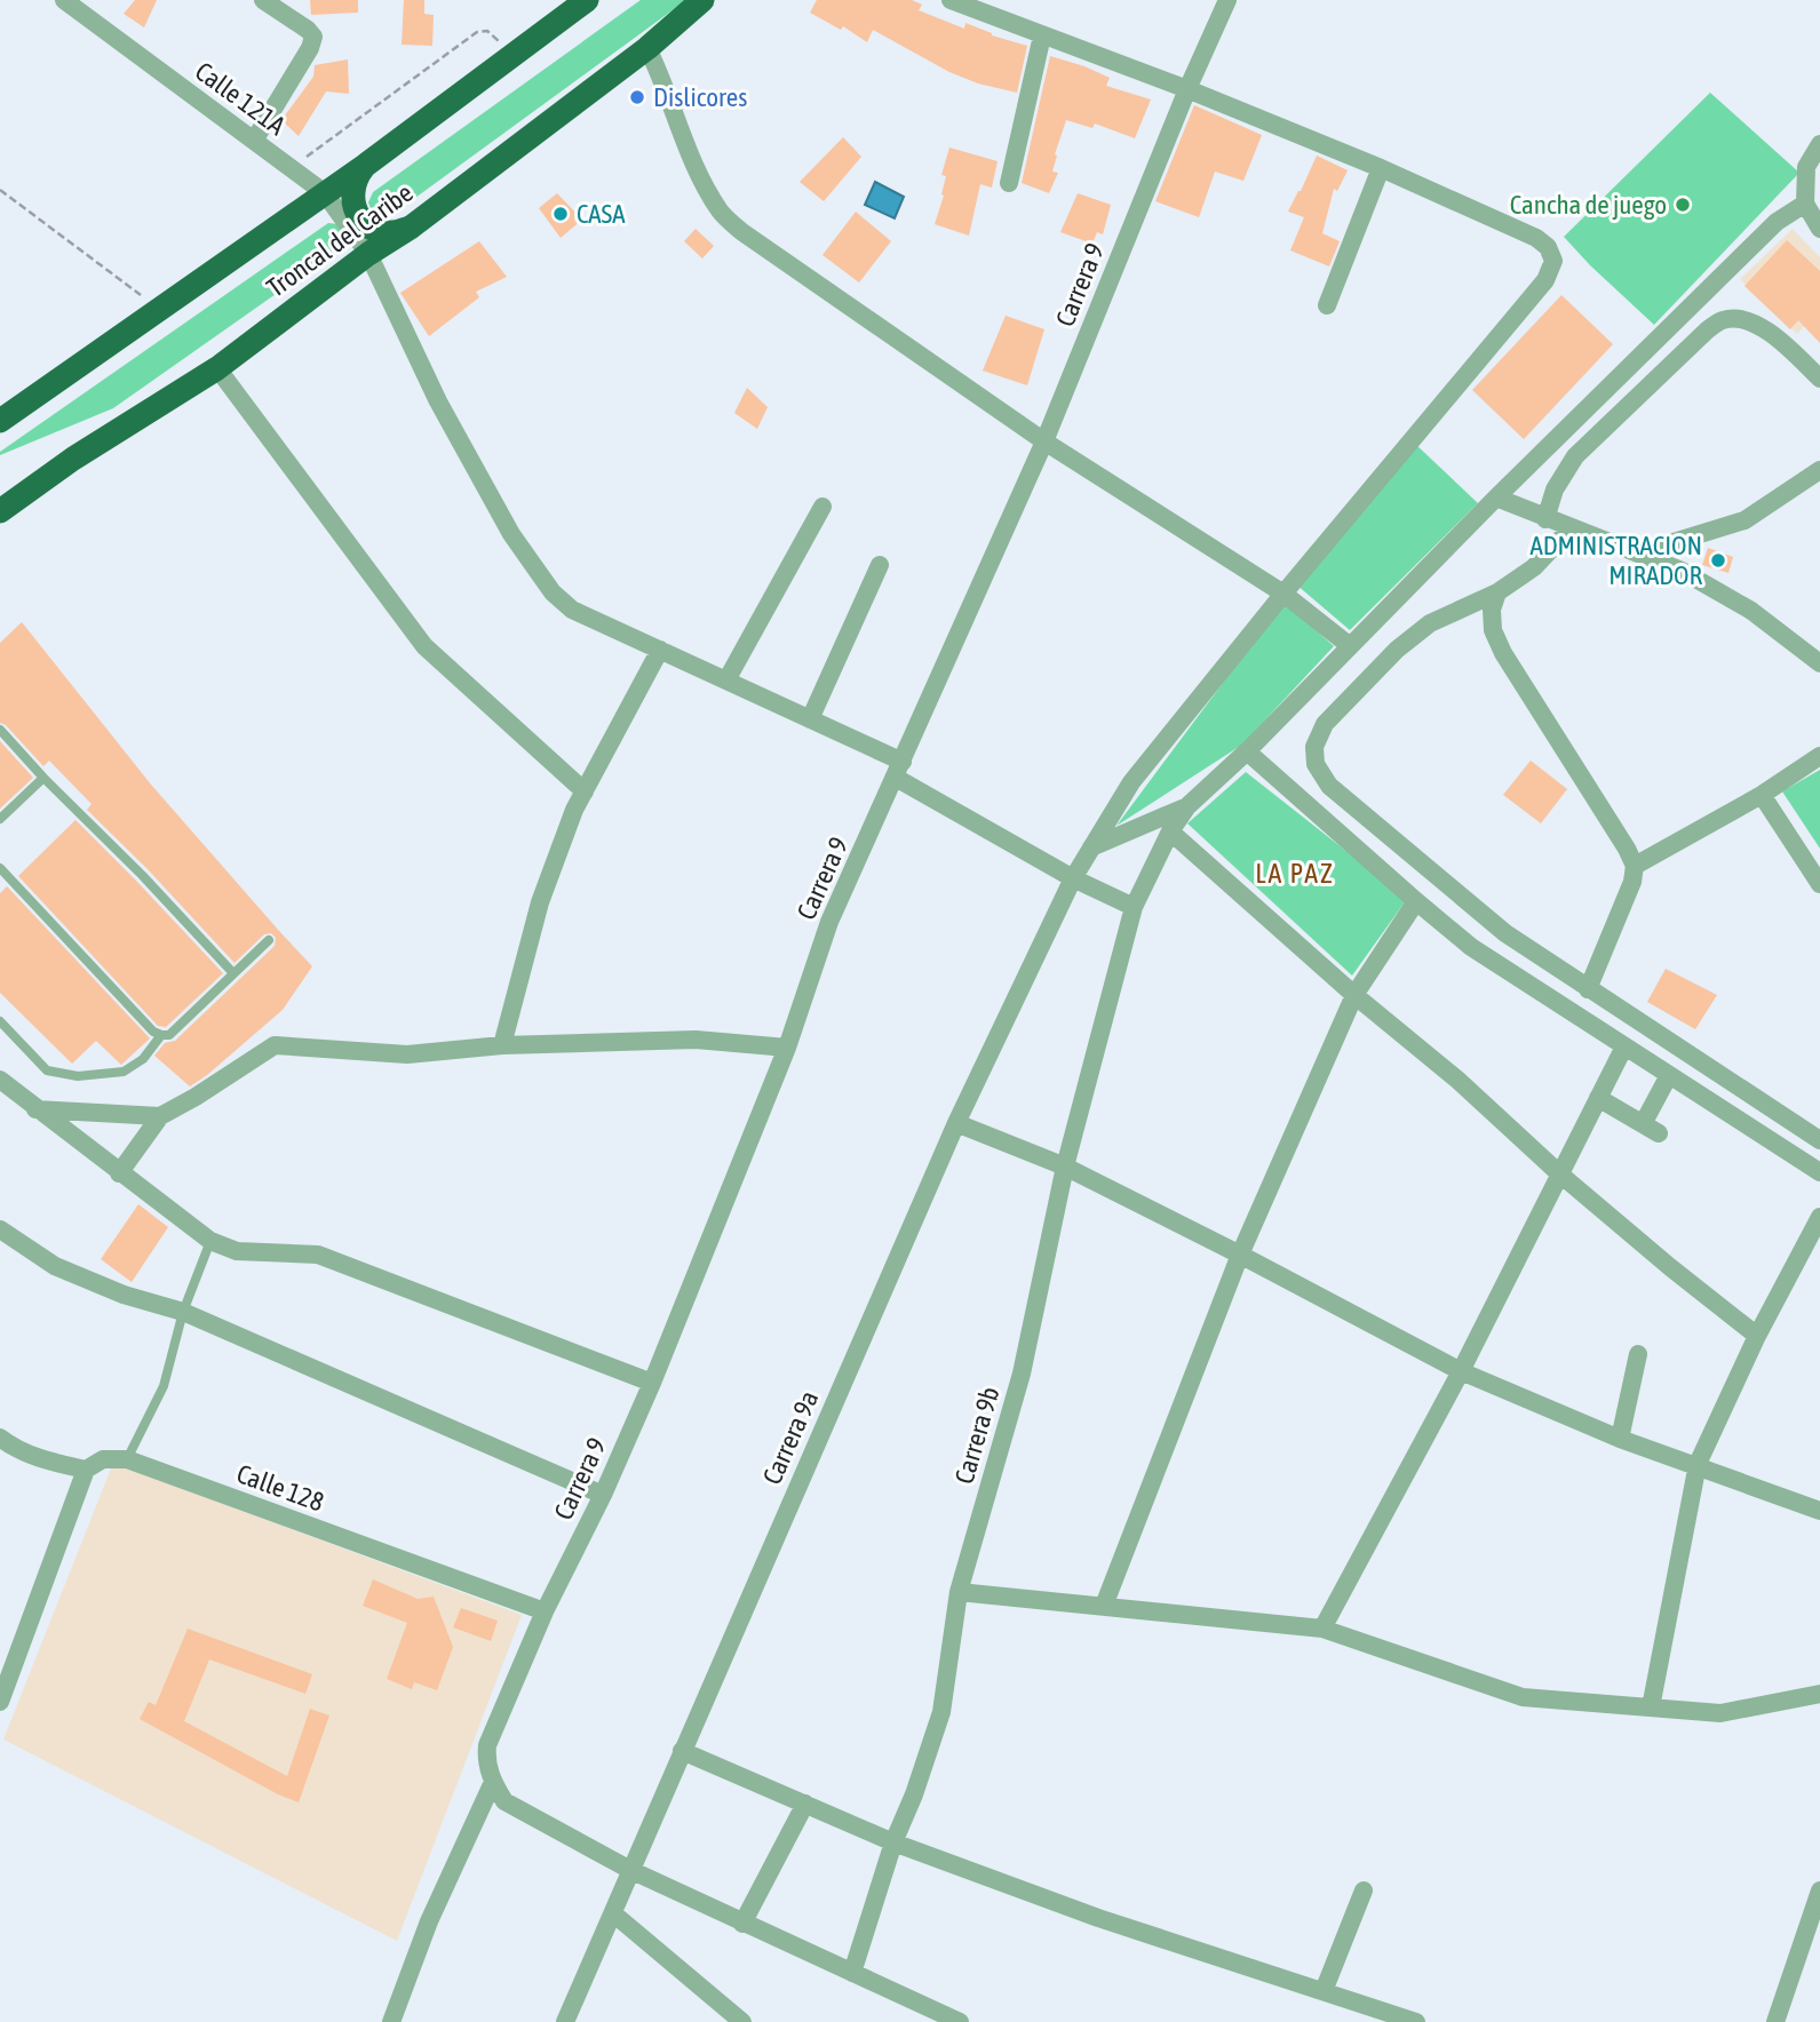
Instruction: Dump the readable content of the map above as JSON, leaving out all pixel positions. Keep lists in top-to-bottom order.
{
  "streets": {
    "highway": ["Troncal del Caribe"],
    "street": [
      "Calle 121A",
      "Carrera 9",
      "Carrera 9b",
      "Carrera 9a",
      "Calle 128"
    ]
  },
  "crossings": [
    ["Calle 121A", "Troncal del Caribe"],
    ["Calle 121A", "Carrera 9"],
    ["Calle 121A", "Carrera 9b"],
    ["Calle 121A", "Carrera 9a"],
    ["Carrera 9", "Calle 128"]
  ],
  "districts": ["LA PAZ"],
  "places": [
    "Dislicores",
    "Cancha de juego",
    "CASA",
    "ADMINISTRACION MIRADOR"
  ]
}
